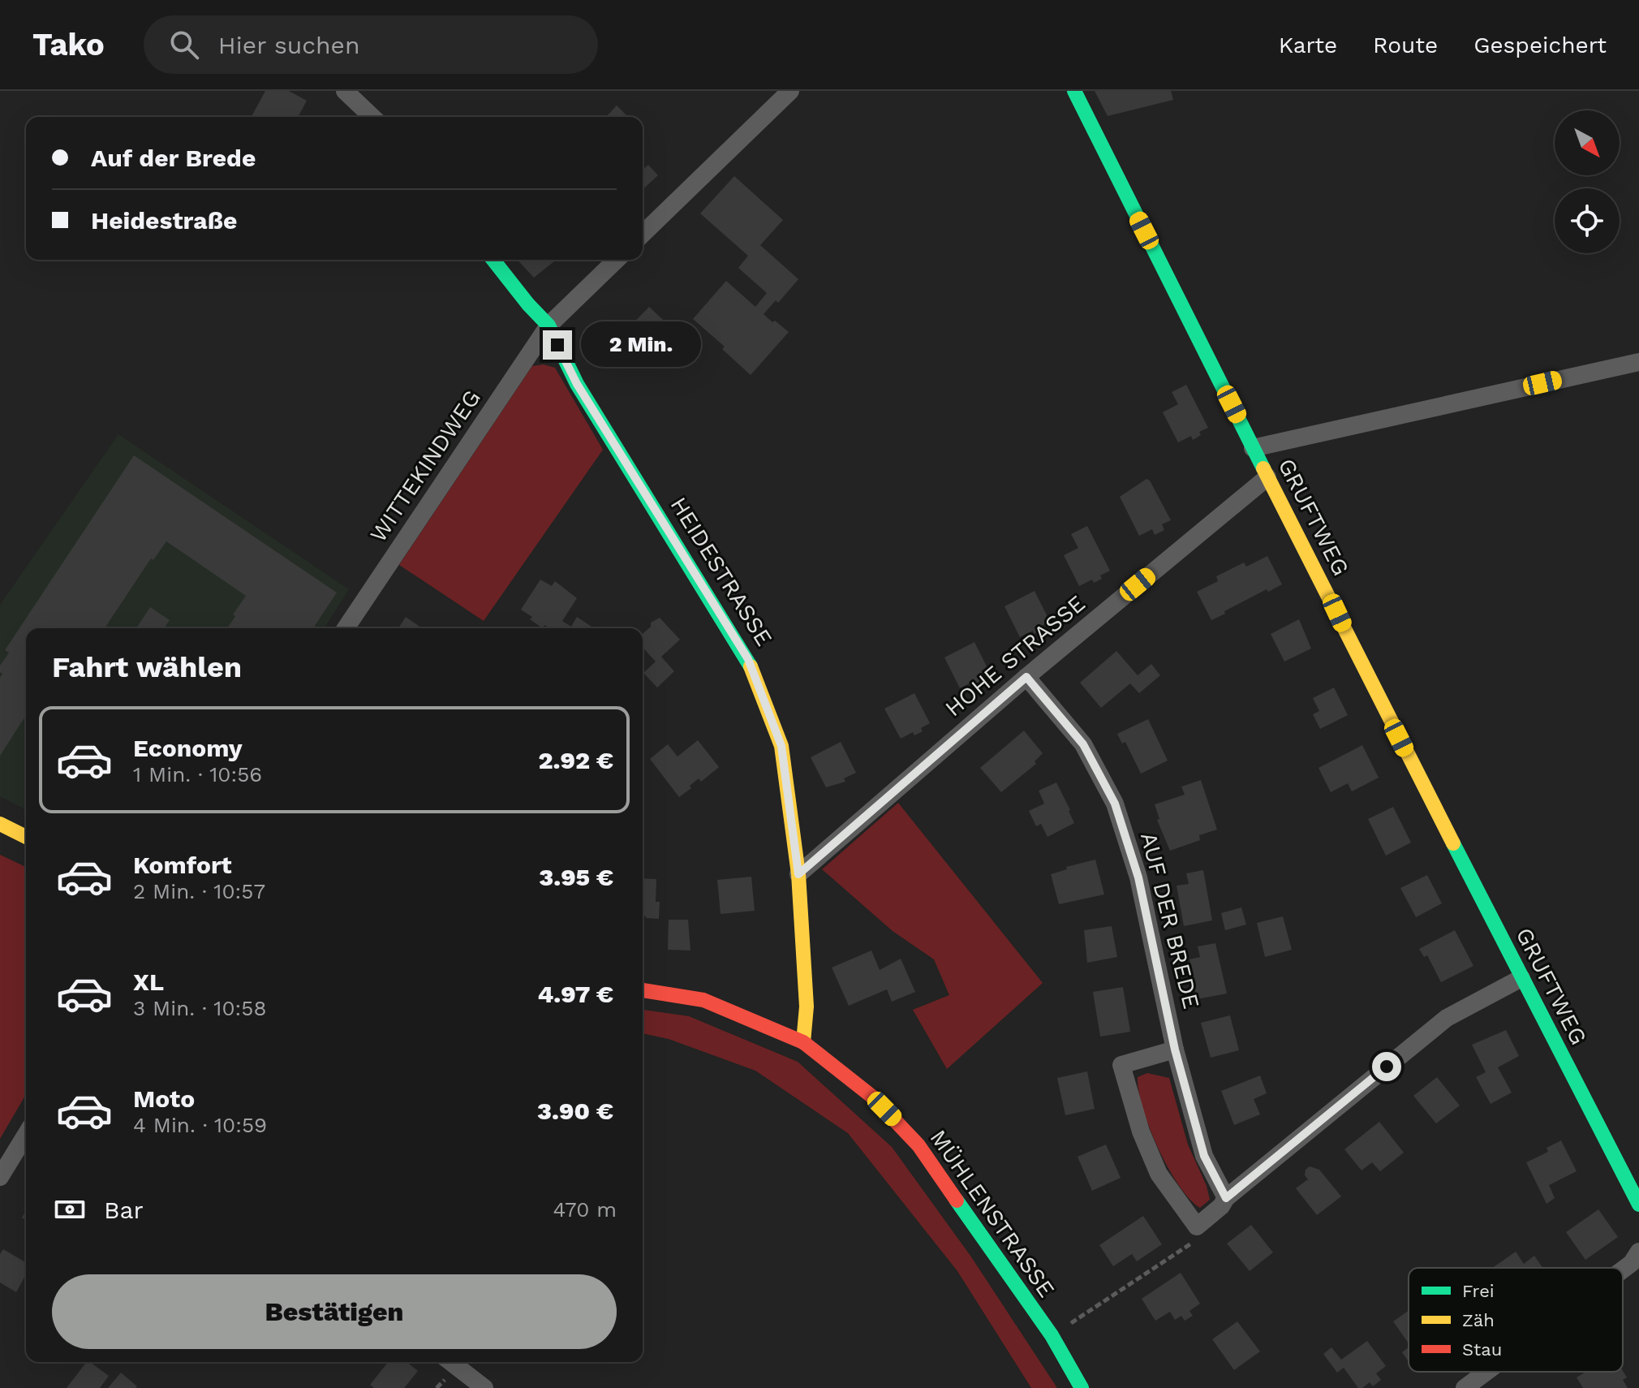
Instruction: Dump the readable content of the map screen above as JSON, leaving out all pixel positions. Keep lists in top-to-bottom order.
{
  "streets": {
    "street": [
      "WITTEKINDWEG",
      "GRUFTWEG",
      "HEIDESTRASSE",
      "HOHE STRASSE",
      "AUF DER BREDE",
      "MÜHLENSTRASSE"
    ]
  },
  "crossings": [
    ["WITTEKINDWEG", "HEIDESTRASSE"],
    ["GRUFTWEG", "HOHE STRASSE"],
    ["HEIDESTRASSE", "HOHE STRASSE"],
    ["HEIDESTRASSE", "MÜHLENSTRASSE"],
    ["HOHE STRASSE", "AUF DER BREDE"]
  ],
  "legend": ["Frei", "Zäh", "Stau"],
  "north": "bottom right",
  "page": {
    "header": "Tako",
    "search": "Hier suchen",
    "nav": ["Karte", "Route", "Gespeichert"],
    "banner": ["Auf der Brede", "Heidestraße"],
    "bubble": "2 Min.",
    "heading": "Fahrt wählen",
    "list": [
      {
        "name": "Economy",
        "note": "1 Min. · 10:56",
        "value": "2.92 €"
      },
      {
        "name": "Komfort",
        "note": "2 Min. · 10:57",
        "value": "3.95 €"
      },
      {
        "name": "XL",
        "note": "3 Min. · 10:58",
        "value": "4.97 €"
      },
      {
        "name": "Moto",
        "note": "4 Min. · 10:59",
        "value": "3.90 €"
      }
    ],
    "pay": ["Bar", "470 m"],
    "buttons": "Bestätigen"
  }
}
